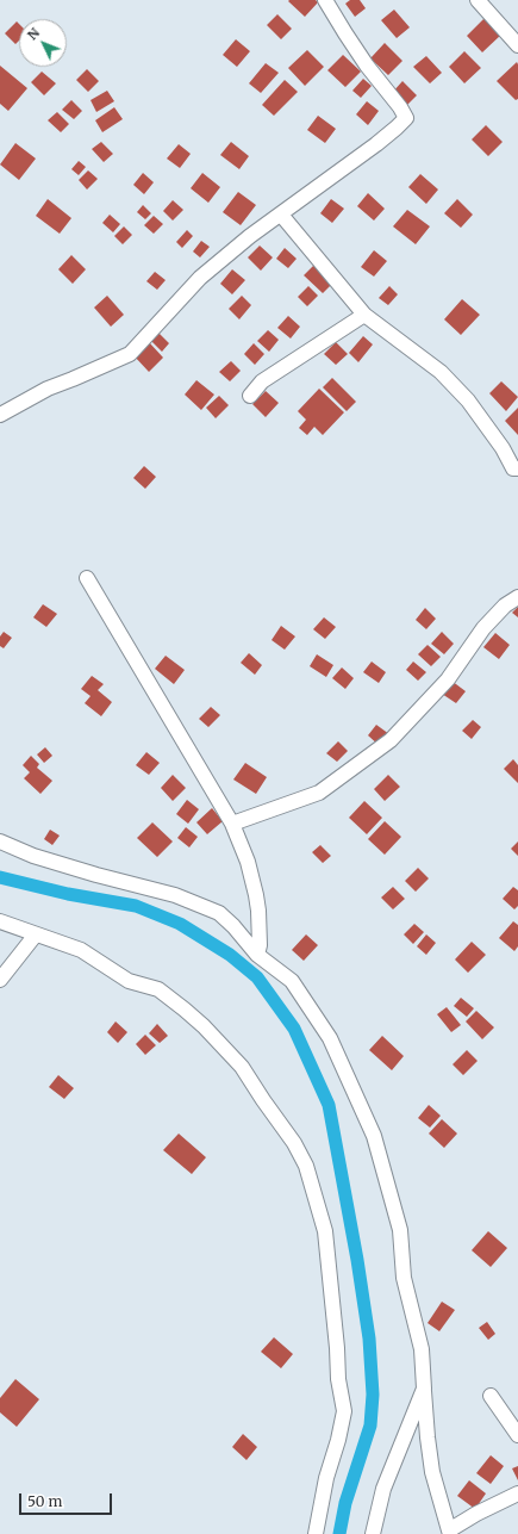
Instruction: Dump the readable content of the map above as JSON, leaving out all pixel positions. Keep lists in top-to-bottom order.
{
  "scale_bar": "50 m",
  "north": "top left"
}
